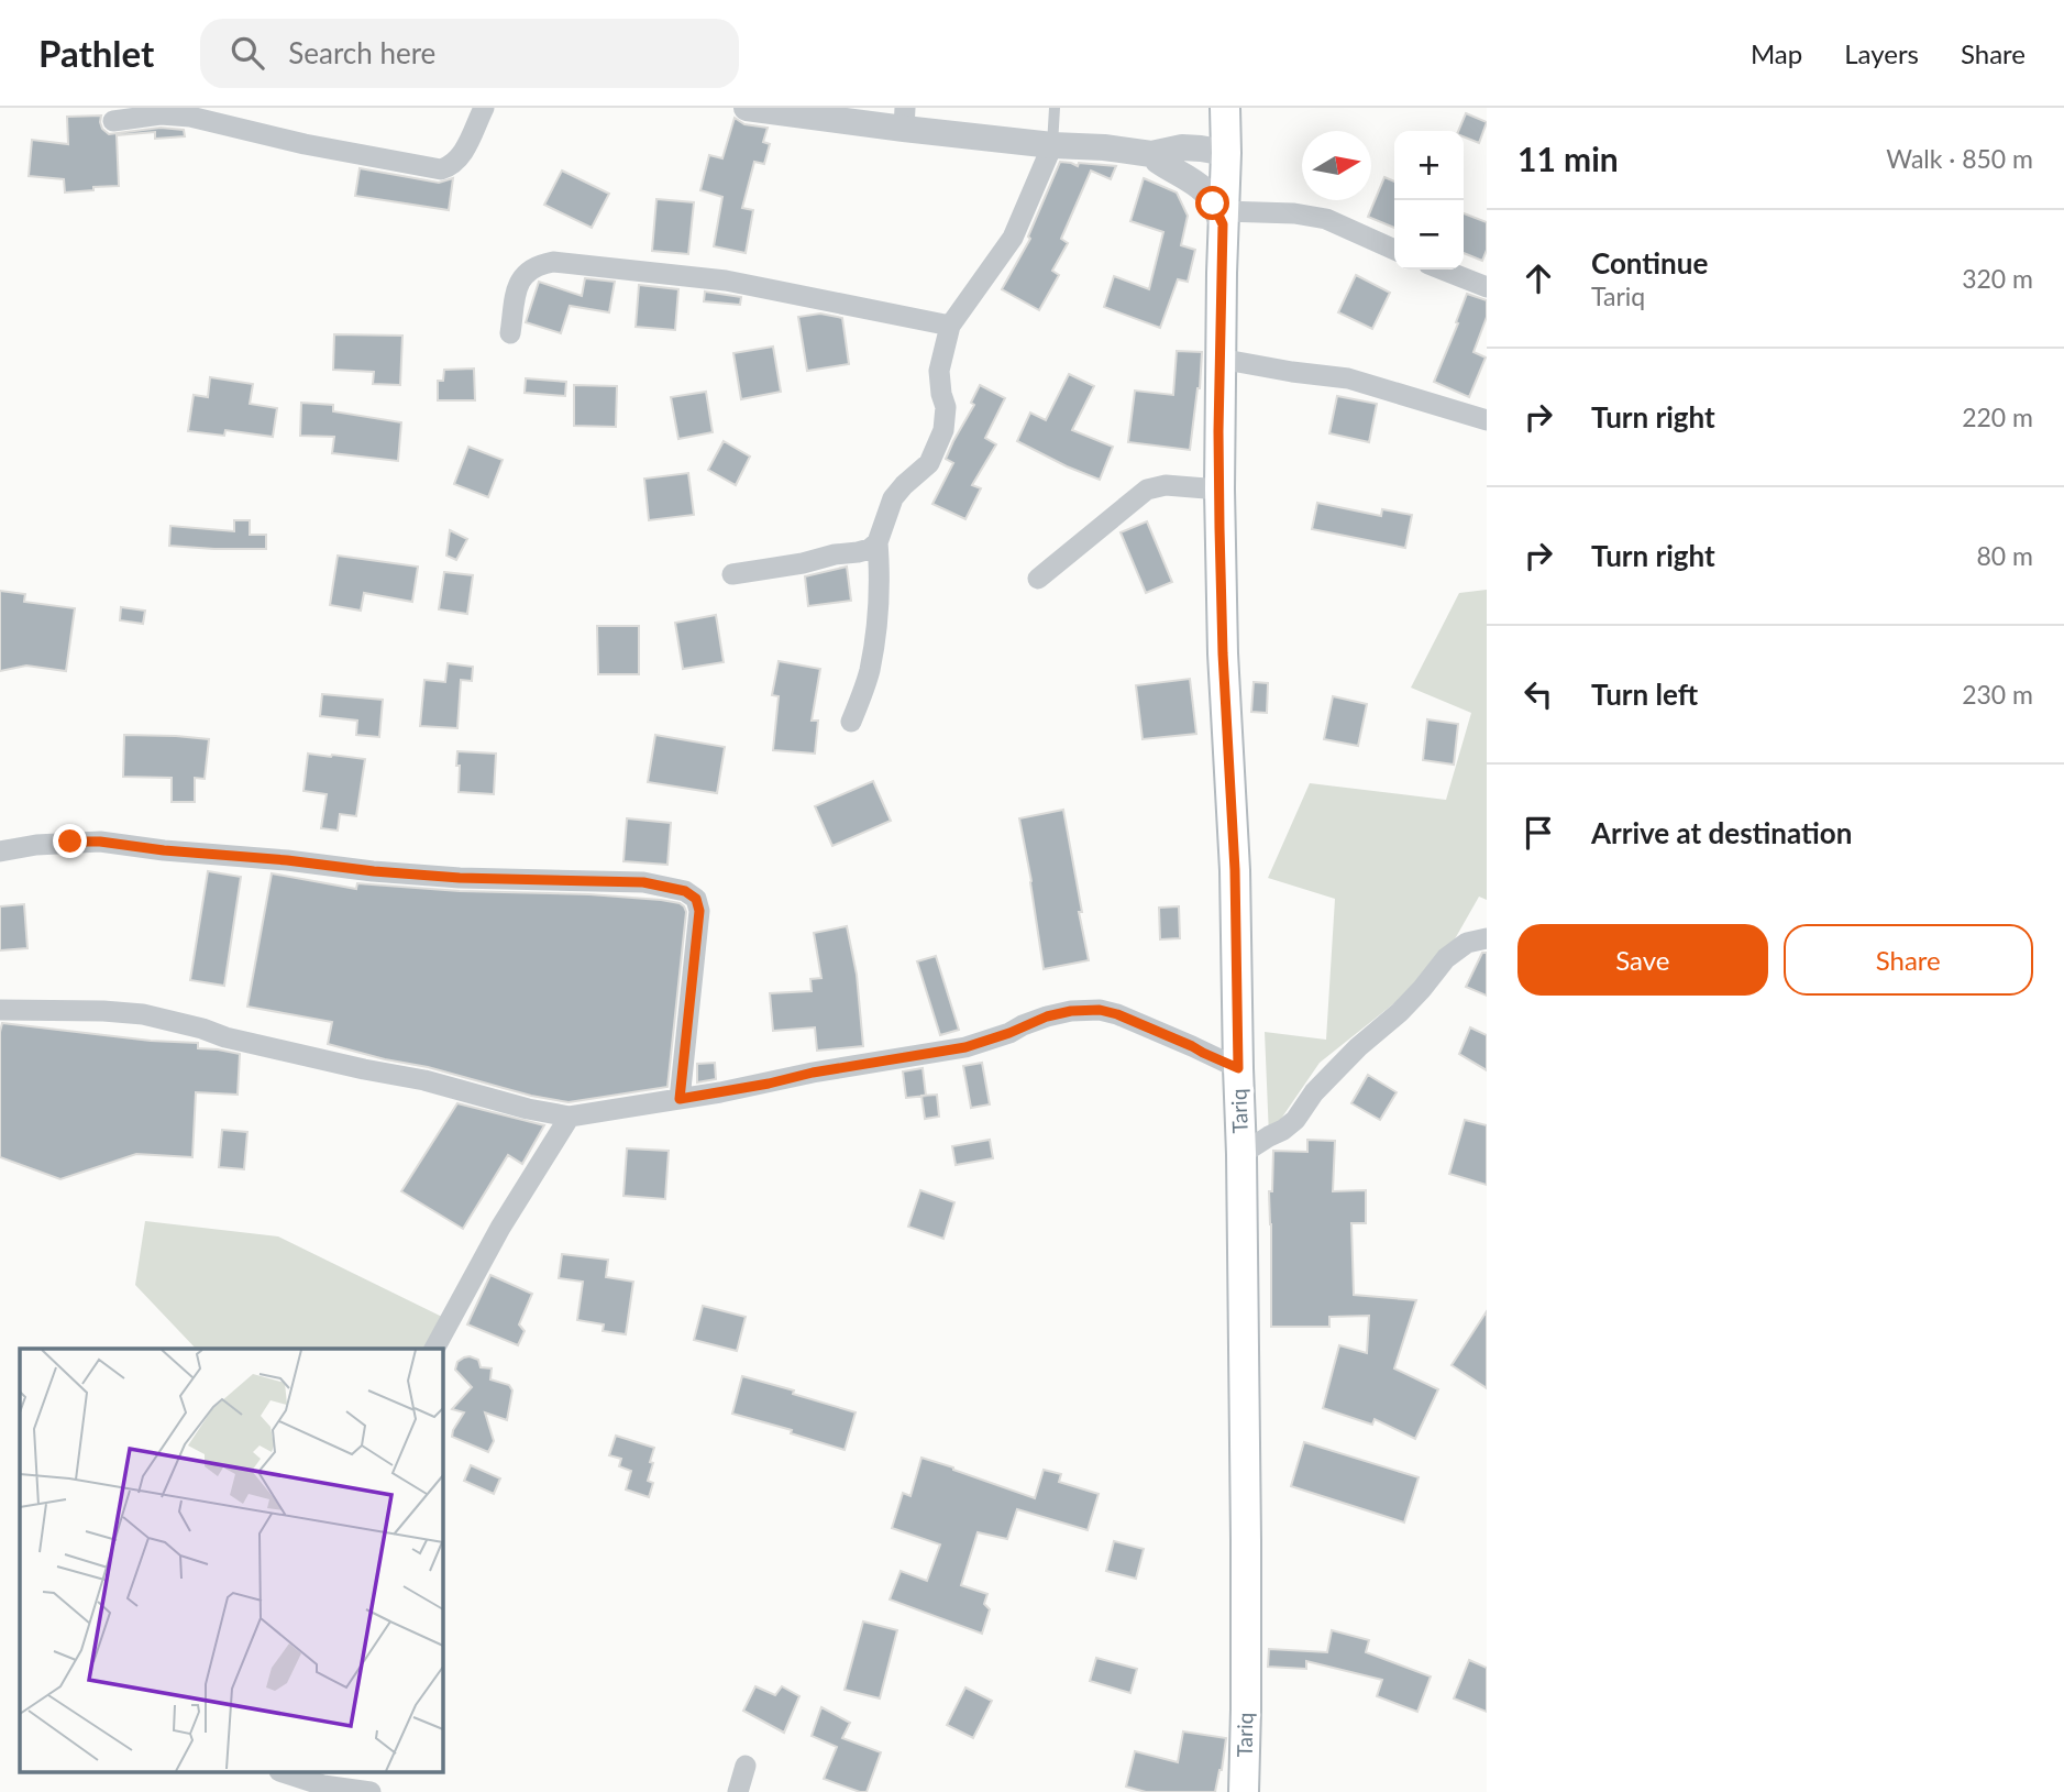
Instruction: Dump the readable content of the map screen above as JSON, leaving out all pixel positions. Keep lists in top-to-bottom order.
{
  "streets": {
    "main road": ["Tariq"]
  },
  "north": "right",
  "page": {
    "header": "Pathlet",
    "search": "Search here",
    "nav": ["Map", "Layers", "Share"],
    "heading": ["11 min", "Walk · 850 m"],
    "map_buttons": ["+", "−"],
    "list": [
      ["Continue", "Tariq", "320 m"],
      ["Turn right", "220 m"],
      ["Turn right", "80 m"],
      ["Turn left", "230 m"],
      "Arrive at destination"
    ],
    "buttons": ["Save", "Share"]
  }
}
